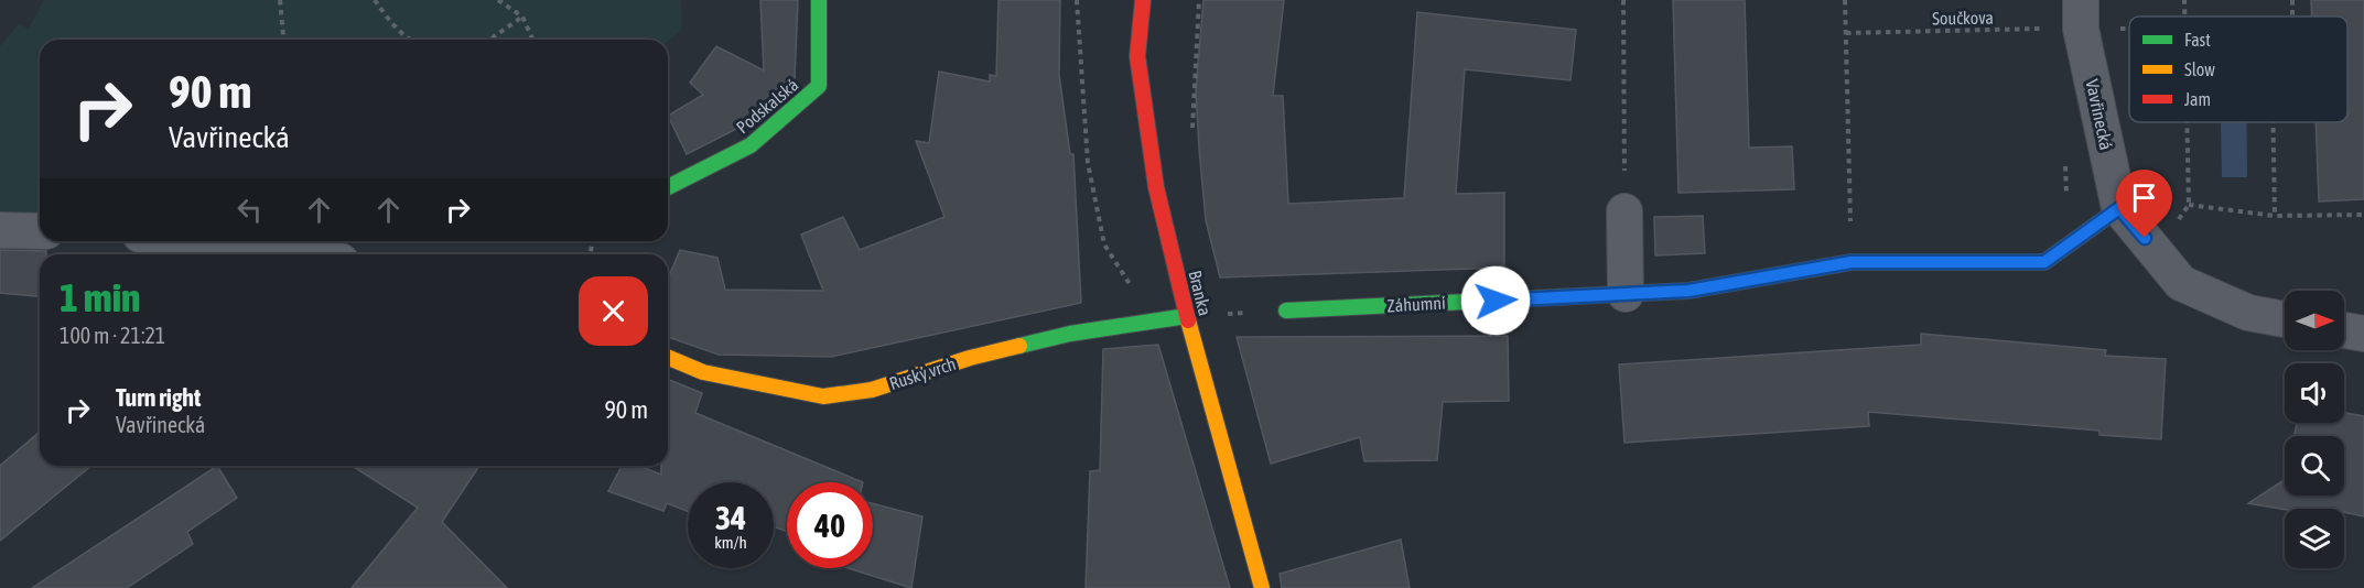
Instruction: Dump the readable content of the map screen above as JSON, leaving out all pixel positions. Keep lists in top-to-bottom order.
{
  "streets": {
    "street": [
      "Podskalská",
      "Vavřinecká",
      "Branka",
      "Záhumní",
      "Ruský vrch"
    ],
    "path": ["Součkova"]
  },
  "crossings": [
    ["Součkova", "Vavřinecká"],
    ["Vavřinecká", "Záhumní"],
    ["Branka", "Ruský vrch"]
  ],
  "legend": ["Fast", "Slow", "Jam"],
  "north": "right",
  "page": {
    "turn": ["90 m", "Vavřinecká"],
    "heading": ["1 min", "100 m · 21:21"],
    "list": [
      {
        "name": "Turn right",
        "note": "Vavřinecká",
        "value": "90 m"
      }
    ],
    "speed": "34 km/h",
    "limit": "40"
  }
}
